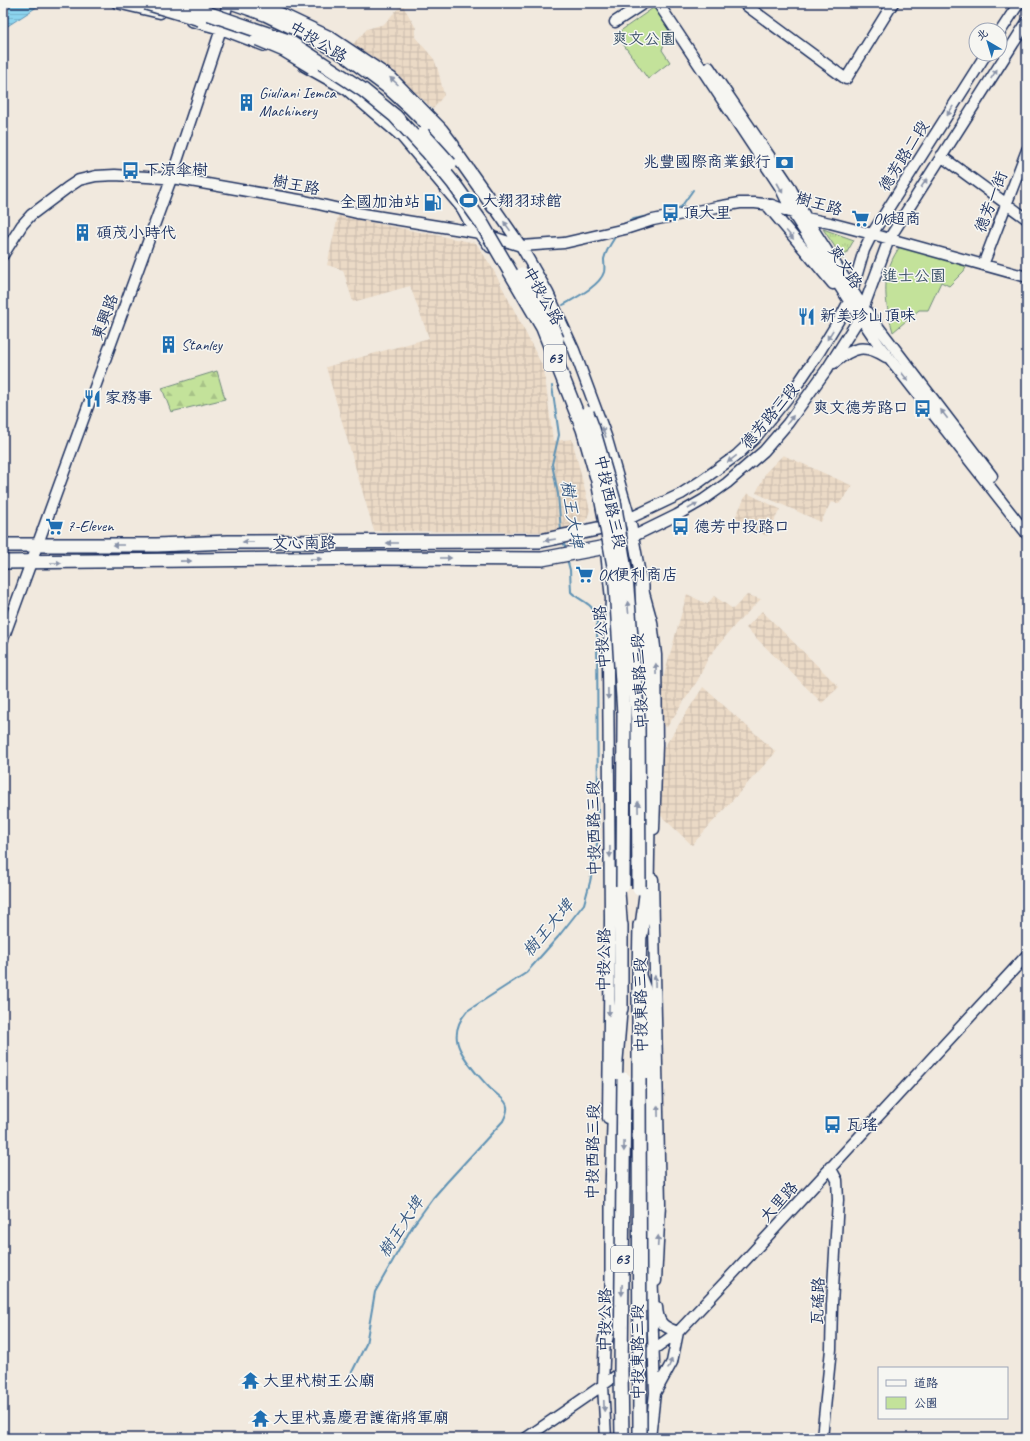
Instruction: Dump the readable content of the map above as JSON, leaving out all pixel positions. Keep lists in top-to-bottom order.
{
  "streets": {
    "main road": ["中投公路", "63", "文心南路"],
    "street": [
      "德芳路二段",
      "樹王路",
      "德芳一街",
      "爽文路",
      "東興路",
      "德芳路三段",
      "中投西路三段",
      "中投東路三段",
      "大里路",
      "瓦磘路"
    ]
  },
  "crossings": [
    ["德芳路二段", "樹王路"],
    ["德芳路二段", "爽文路"],
    ["德芳路二段", "德芳路三段"],
    ["樹王路", "德芳一街"],
    ["樹王路", "爽文路"],
    ["樹王路", "東興路"],
    ["樹王路", "德芳路三段"],
    ["樹王路", "中投西路三段"],
    ["樹王路", "中投東路三段"],
    ["爽文路", "德芳路三段"],
    ["東興路", "中投西路三段"],
    ["東興路", "文心南路"],
    ["德芳路三段", "中投西路三段"],
    ["德芳路三段", "文心南路"],
    ["德芳路三段", "中投東路三段"],
    ["中投西路三段", "文心南路"],
    ["中投西路三段", "大里路"],
    ["中投東路三段", "大里路"],
    ["大里路", "瓦磘路"]
  ],
  "one_way": ["中投西路三段", "中投東路三段"],
  "water": ["樹王大埤"],
  "parks": ["爽文公園", "進士公園"],
  "places": {
    "building": ["Giuliani Iemca Machinery", "碩茂小時代", "Stanley"],
    "bank": ["兆豐國際商業銀行"],
    "bus stop": [
      "下涼傘樹",
      "頂大里",
      "爽文德芳路口",
      "德芳中投路口",
      "瓦瑤"
    ],
    "sports": ["大翔羽球館"],
    "fuel station": ["全國加油站"],
    "supermarket": ["OK超商", "7-Eleven", "OK便利商店"],
    "restaurant": ["新美珍山頂味", "家務事"],
    "temple": ["大里杙樹王公廟", "大里杙嘉慶君護衛將軍廟"]
  },
  "legend": ["道路", "公園"],
  "north": "top left"
}
